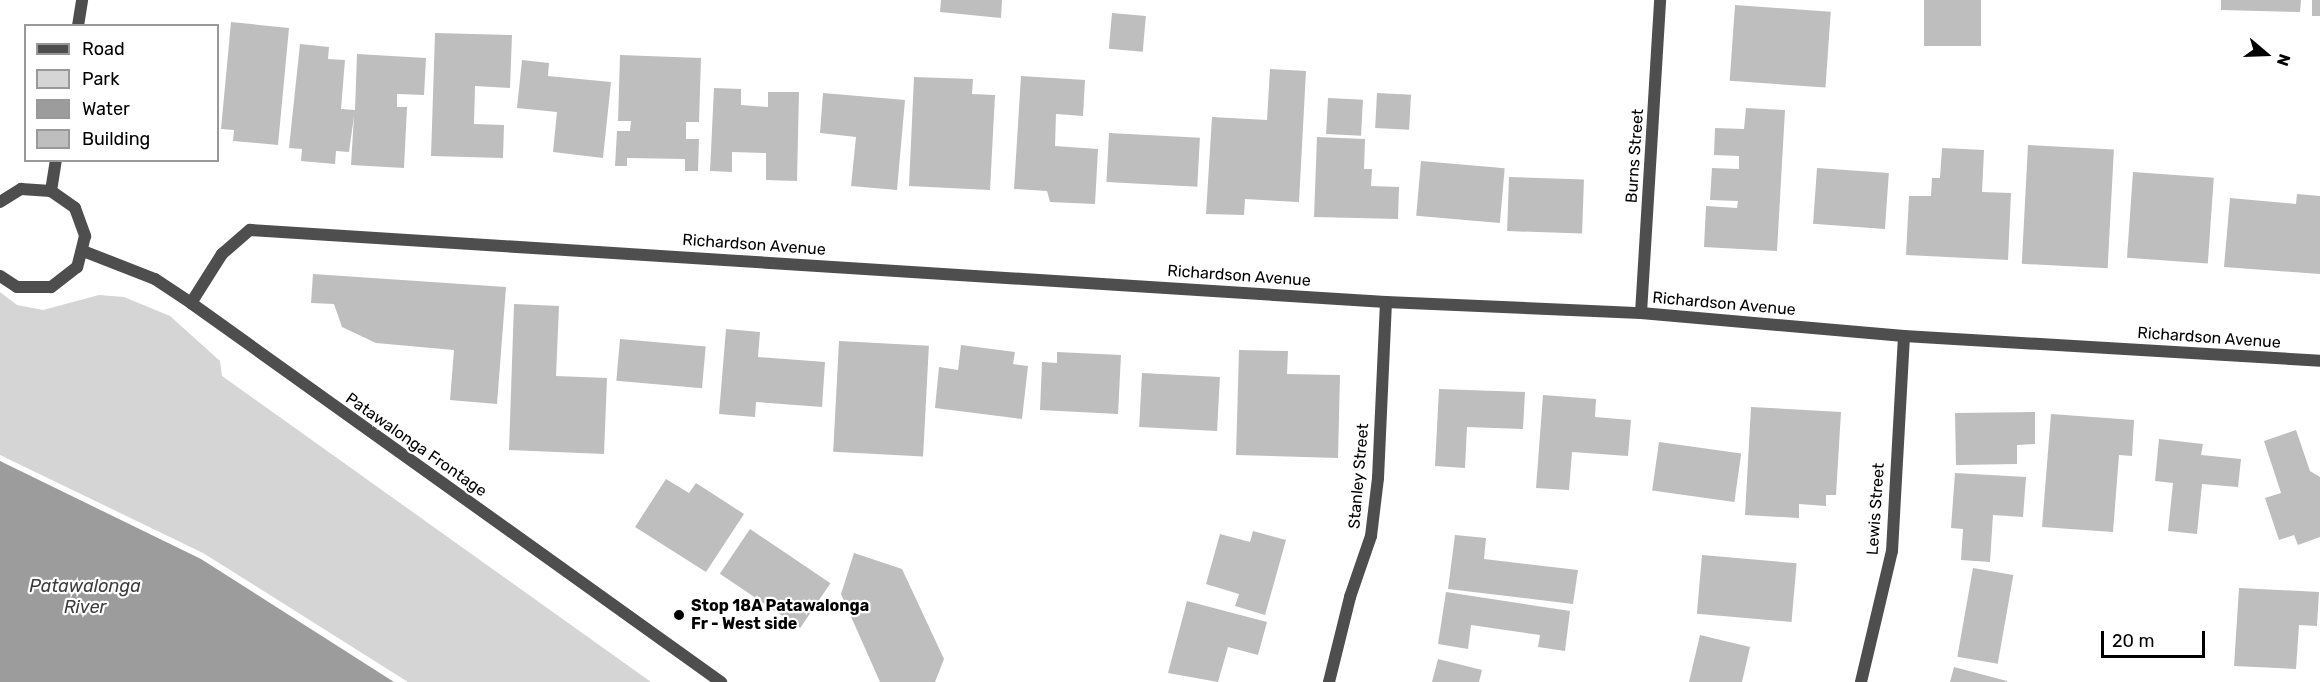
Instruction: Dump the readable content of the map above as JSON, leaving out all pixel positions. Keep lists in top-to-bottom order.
{
  "streets": {
    "street": [
      "Burns Street",
      "Richardson Avenue",
      "Patawalonga Frontage",
      "Stanley Street",
      "Lewis Street"
    ]
  },
  "crossings": [
    ["Burns Street", "Richardson Avenue"],
    ["Richardson Avenue", "Patawalonga Frontage"],
    ["Richardson Avenue", "Stanley Street"],
    ["Richardson Avenue", "Lewis Street"]
  ],
  "water": ["Patawalonga River"],
  "places": ["Stop 18A Patawalonga Fr - West side"],
  "legend": [
    "Road",
    "Park",
    "Water",
    "Building"
  ],
  "scale_bar": "20 m",
  "north": "right"
}
